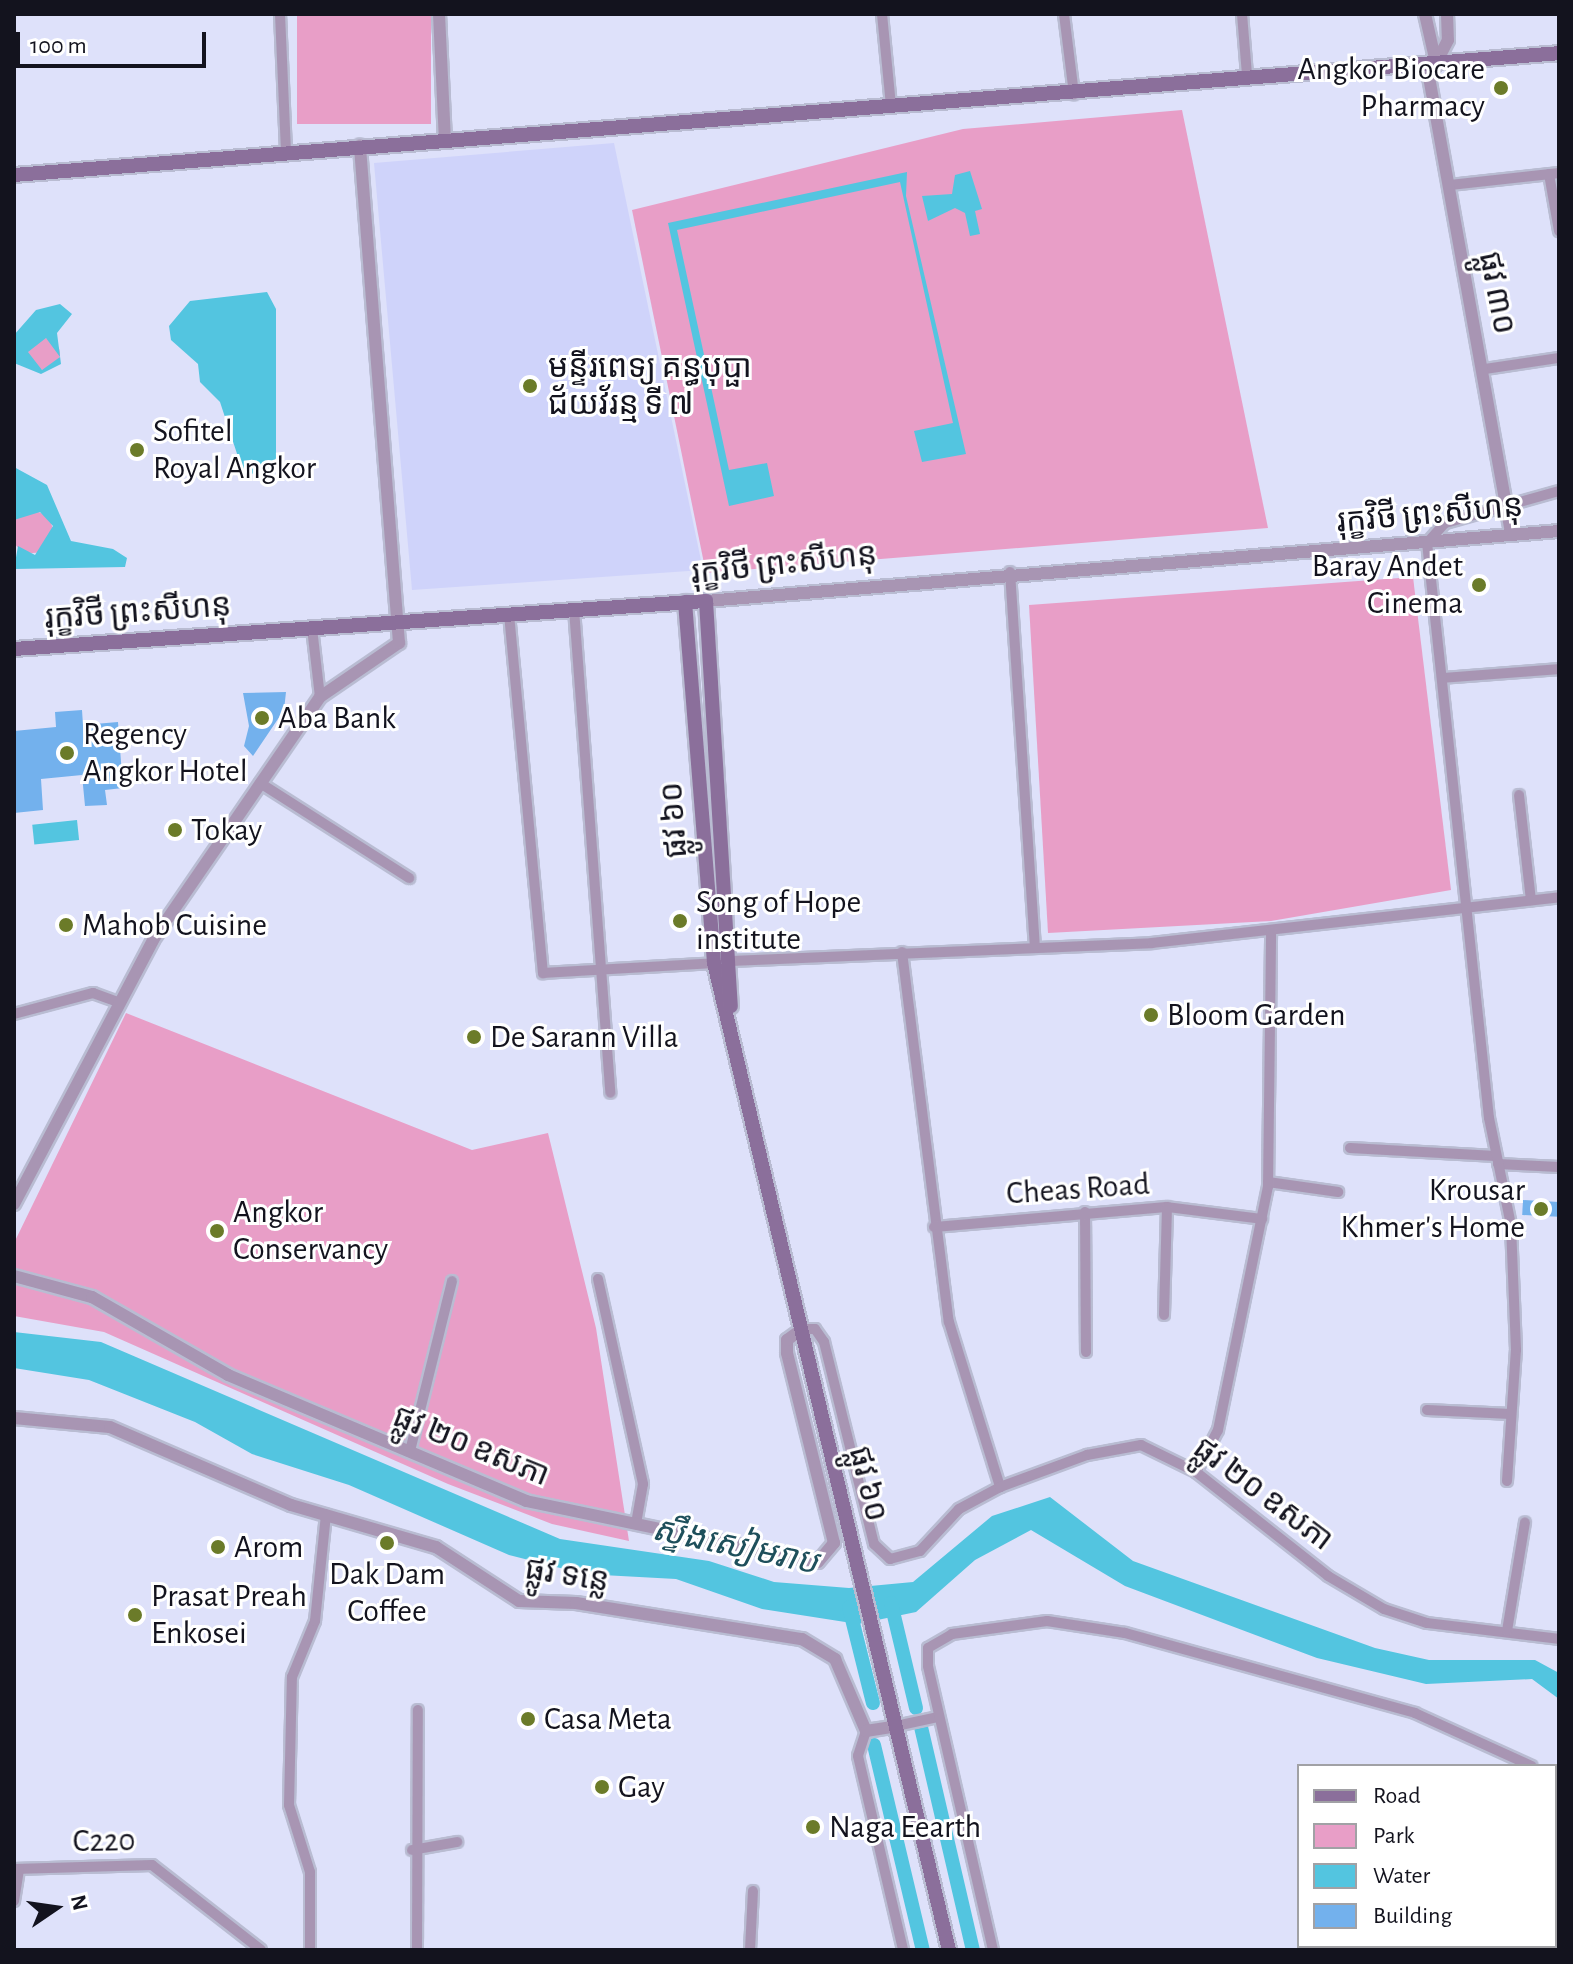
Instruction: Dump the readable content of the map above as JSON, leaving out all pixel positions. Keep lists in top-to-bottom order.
{
  "streets": {
    "main road": ["រុក្ខវិថី ព្រះសីហនុ", "ផ្លូវ ៦០"],
    "street": [
      "ផ្លូវ ៣០",
      "Cheas Road",
      "ផ្លូវ ២០ ឧសភា",
      "ផ្លូវ ទន្លេ",
      "C220"
    ]
  },
  "crossings": [
    ["ផ្លូវ ៣០", "រុក្ខវិថី ព្រះសីហនុ"],
    ["រុក្ខវិថី ព្រះសីហនុ", "ផ្លូវ ៦០"],
    ["ផ្លូវ ៦០", "ផ្លូវ ២០ ឧសភា"]
  ],
  "water": ["ស្ទឹងសៀមរាប"],
  "places": [
    "Angkor Biocare Pharmacy",
    "មន្ទីរពេទ្យ គន្ធបុប្ផា ជ័យវ័រន្ម ទី ៧",
    "Sofitel Royal Angkor",
    "Baray Andet Cinema",
    "Aba Bank",
    "Regency Angkor Hotel",
    "Tokay",
    "Song of Hope institute",
    "Mahob Cuisine",
    "Bloom Garden",
    "De Sarann Villa",
    "Krousar Khmer's Home",
    "Angkor Conservancy",
    "Dak Dam Coffee",
    "Arom",
    "Prasat Preah Enkosei",
    "Casa Meta",
    "Gay",
    "Naga Eearth"
  ],
  "legend": [
    "Road",
    "Park",
    "Water",
    "Building"
  ],
  "scale_bar": "100 m",
  "north": "right"
}
